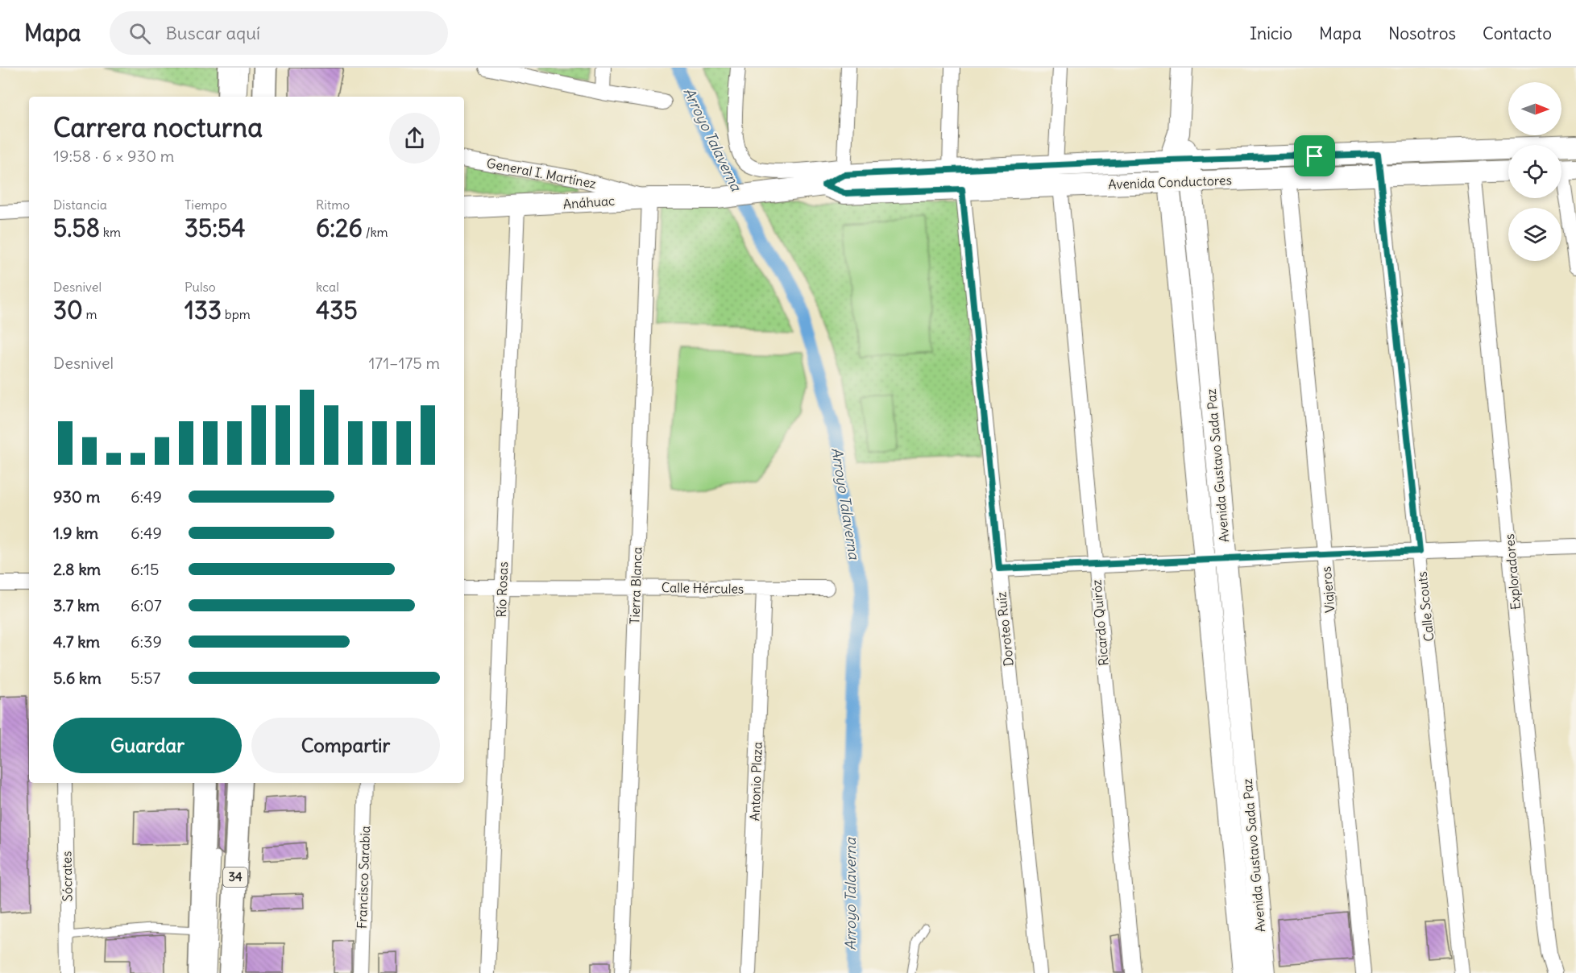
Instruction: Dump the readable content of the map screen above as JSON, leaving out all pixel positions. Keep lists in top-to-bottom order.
{
  "streets": {
    "main road": ["34"],
    "street": [
      "General I. Martínez",
      "Avenida Conductores",
      "Anáhuac",
      "Avenida Gustavo Sada Paz",
      "Exploradores",
      "Tierra Blanca",
      "Calle Hércules",
      "Río Rosas",
      "Viajeros",
      "Calle Scouts",
      "Ricardo Quiróz",
      "Doroteo Ruíz",
      "Antonio Plaza",
      "Sócrates",
      "Francisco Sarabia"
    ]
  },
  "crossings": [
    ["General I. Martínez", "Anáhuac"],
    ["General I. Martínez", "Tierra Blanca"],
    ["Avenida Conductores", "Anáhuac"],
    ["Avenida Conductores", "Avenida Gustavo Sada Paz"],
    ["Avenida Conductores", "Exploradores"],
    ["Avenida Conductores", "Viajeros"],
    ["Avenida Conductores", "Calle Scouts"],
    ["Avenida Conductores", "Ricardo Quiróz"],
    ["Avenida Conductores", "Doroteo Ruíz"],
    ["Anáhuac", "Tierra Blanca"],
    ["Anáhuac", "Río Rosas"],
    ["Tierra Blanca", "Calle Hércules"],
    ["Calle Hércules", "Río Rosas"],
    ["Calle Hércules", "Antonio Plaza"]
  ],
  "water": ["Arroyo Talaverna"],
  "north": "right",
  "page": {
    "header": "Mapa",
    "search": "Buscar aquí",
    "nav": [
      "Inicio",
      "Mapa",
      "Nosotros",
      "Contacto"
    ],
    "heading": ["Carrera nocturna", "19:58 · 6 × 930 m"],
    "stats": [
      ["Distancia", "5.58 km"],
      ["Tiempo", "35:54"],
      ["Ritmo", "6:26 /km"],
      ["Desnivel", "30 m"],
      ["Pulso", "133 bpm"],
      ["kcal", "435"]
    ],
    "chart": ["Desnivel", "171–175 m"],
    "list": [
      {
        "name": "930 m",
        "note": "6:49"
      },
      {
        "name": "1.9 km",
        "note": "6:49"
      },
      {
        "name": "2.8 km",
        "note": "6:15"
      },
      {
        "name": "3.7 km",
        "note": "6:07"
      },
      {
        "name": "4.7 km",
        "note": "6:39"
      },
      {
        "name": "5.6 km",
        "note": "5:57"
      }
    ],
    "buttons": ["Guardar", "Compartir"]
  }
}
